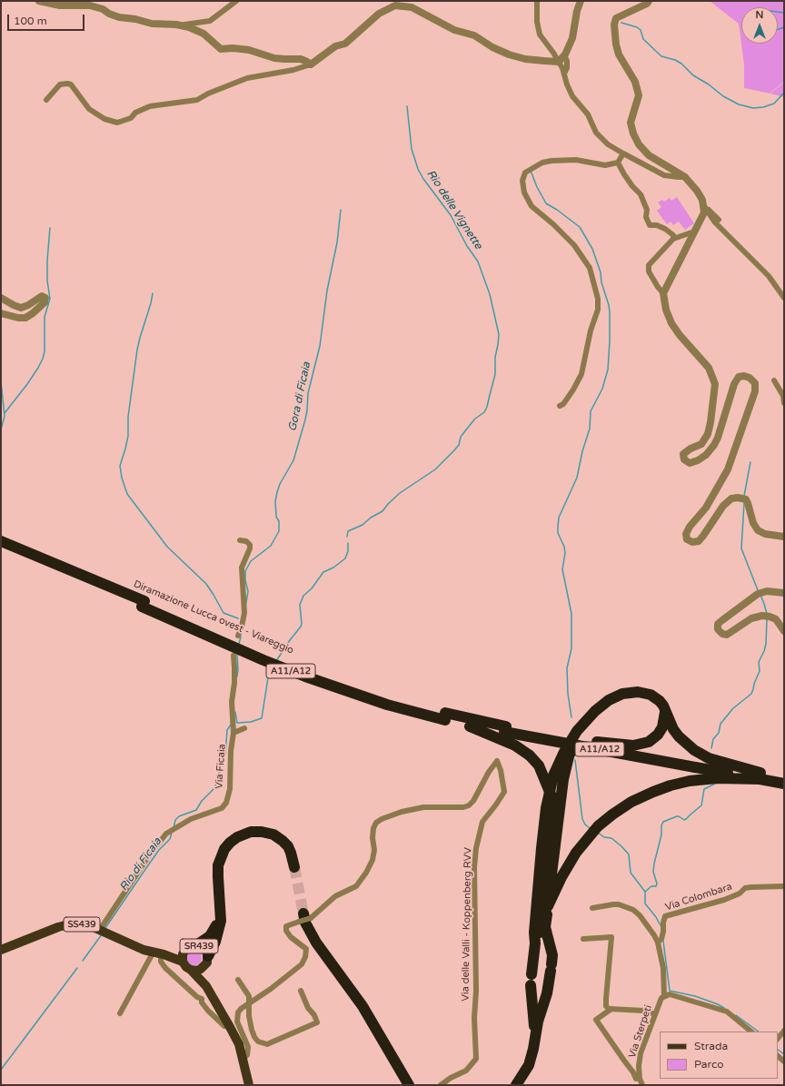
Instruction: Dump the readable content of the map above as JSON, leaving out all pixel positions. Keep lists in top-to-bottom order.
{
  "streets": {
    "highway": ["Diramazione Lucca ovest - Viareggio", "A11/A12"],
    "main road": ["SS439", "SR439"],
    "street": [
      "Via Ficaia",
      "Via Colombara",
      "Via delle Valli - Koppenberg RVV",
      "Via Sterpeti"
    ]
  },
  "crossings": [
    ["Via Ficaia", "SS439"],
    ["SS439", "SR439"]
  ],
  "water": ["Rio delle Vignette", "Gora di Ficaia", "Rio di Ficaia"],
  "legend": ["Strada", "Parco"],
  "scale_bar": "100 m",
  "north": "top"
}
